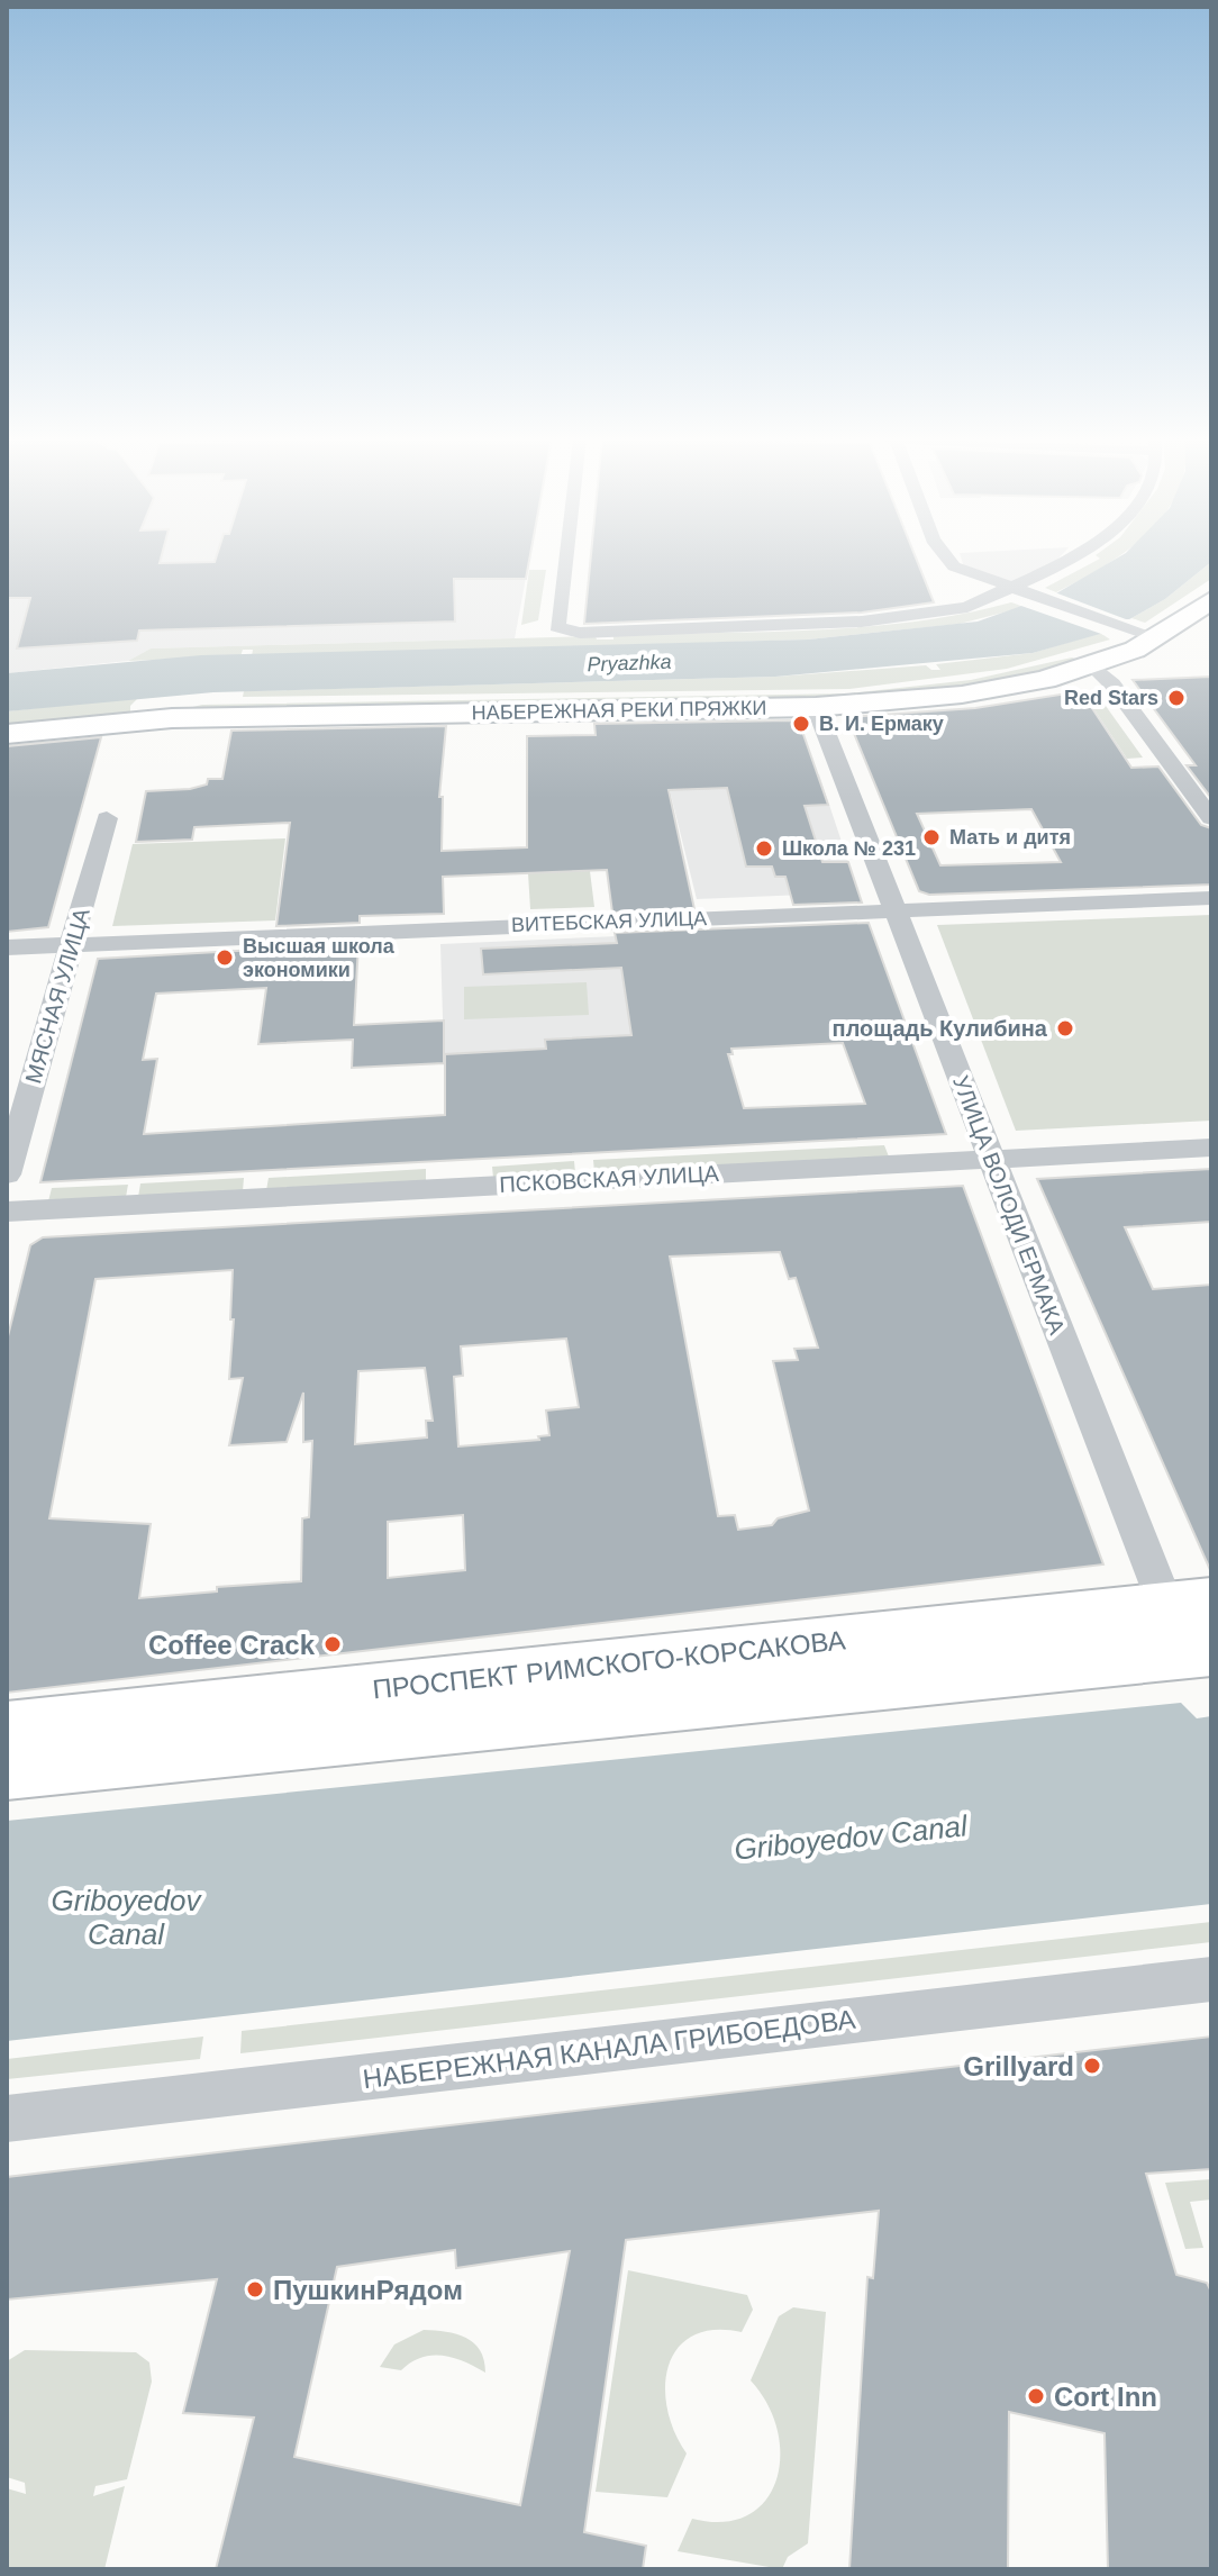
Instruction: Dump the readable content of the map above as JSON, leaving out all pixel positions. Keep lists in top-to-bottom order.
{
  "streets": {
    "main road": ["НАБЕРЕЖНАЯ РЕКИ ПРЯЖКИ", "ПРОСПЕКТ РИМСКОГО-КОРСАКОВА"],
    "street": [
      "ВИТЕБСКАЯ УЛИЦА",
      "МЯСНАЯ УЛИЦА",
      "ПСКОВСКАЯ УЛИЦА",
      "УЛИЦА ВОЛОДИ ЕРМАКА",
      "НАБЕРЕЖНАЯ КАНАЛА ГРИБОЕДОВА"
    ]
  },
  "crossings": [
    ["НАБЕРЕЖНАЯ РЕКИ ПРЯЖКИ", "УЛИЦА ВОЛОДИ ЕРМАКА"],
    ["ВИТЕБСКАЯ УЛИЦА", "МЯСНАЯ УЛИЦА"],
    ["ВИТЕБСКАЯ УЛИЦА", "УЛИЦА ВОЛОДИ ЕРМАКА"],
    ["ПСКОВСКАЯ УЛИЦА", "УЛИЦА ВОЛОДИ ЕРМАКА"],
    ["УЛИЦА ВОЛОДИ ЕРМАКА", "ПРОСПЕКТ РИМСКОГО-КОРСАКОВА"]
  ],
  "water": ["Pryazhka", "Griboyedov Canal"],
  "places": [
    "Red Stars",
    "В. И. Ермаку",
    "Мать и дитя",
    "Школа № 231",
    "Высшая школа экономики",
    "площадь Кулибина",
    "Coffee Crack",
    "Grillyard",
    "ПушкинРядом",
    "Cort Inn"
  ]
}
